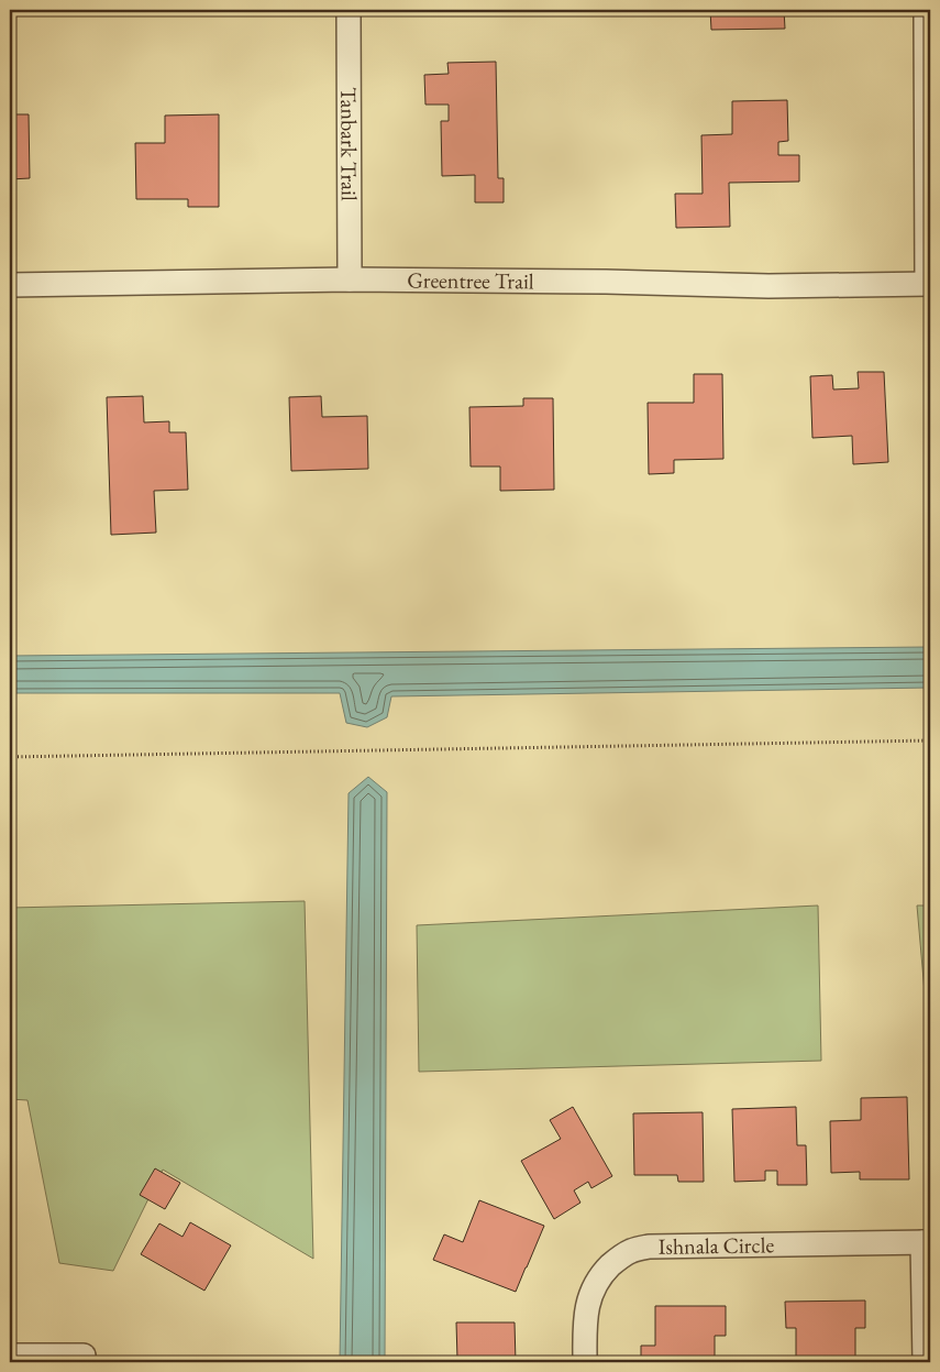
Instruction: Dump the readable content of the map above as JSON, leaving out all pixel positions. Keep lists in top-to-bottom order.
{
  "streets": {
    "street": ["Tanbark Trail", "Greentree Trail", "Ishnala Circle"]
  },
  "crossings": [
    ["Tanbark Trail", "Greentree Trail"]
  ]
}
